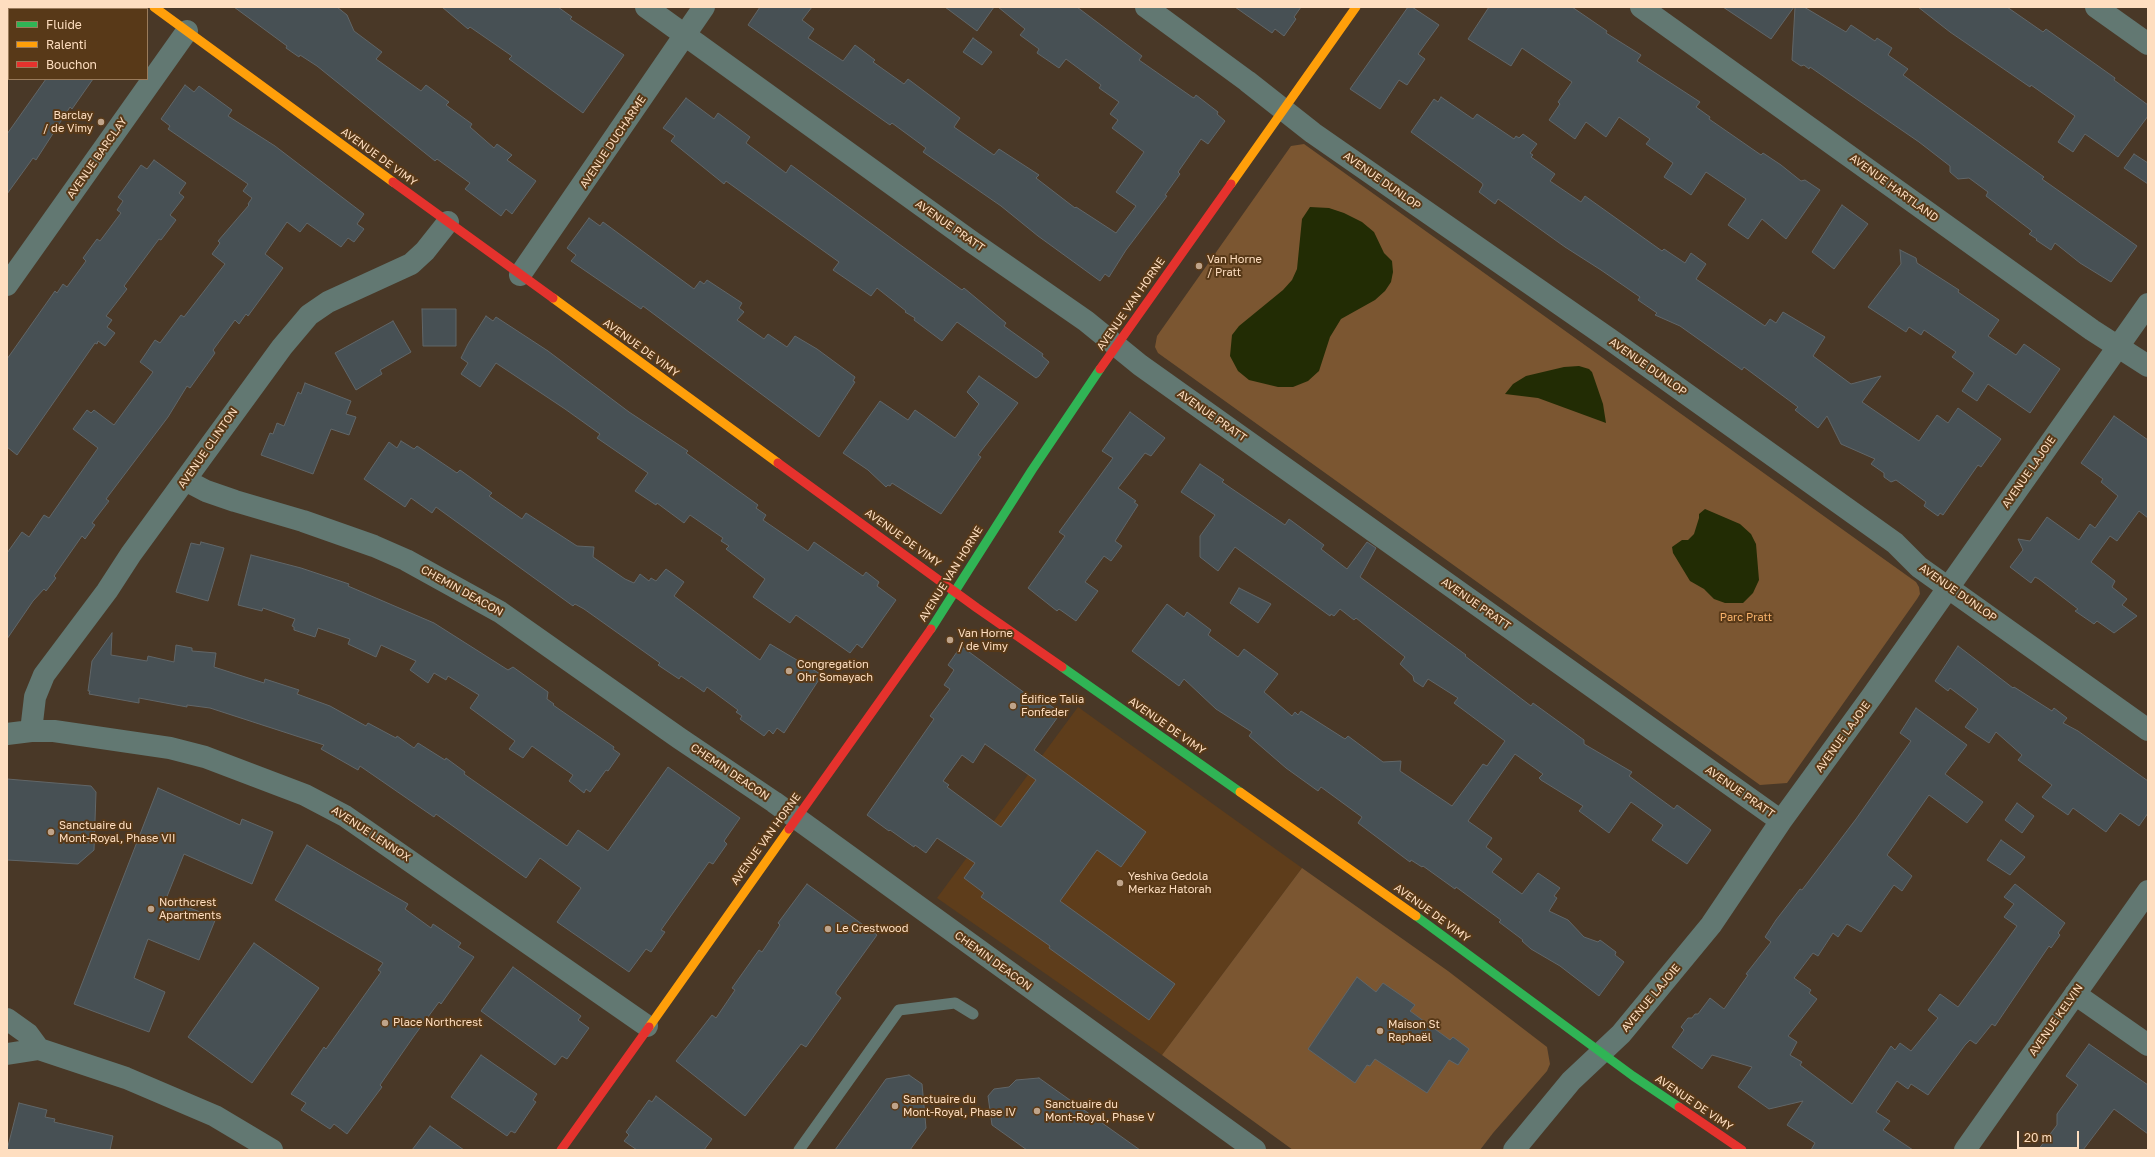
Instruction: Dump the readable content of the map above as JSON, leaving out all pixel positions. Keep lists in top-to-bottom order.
{
  "streets": {
    "street": [
      "AVENUE DUCHARME",
      "AVENUE DE VIMY",
      "AVENUE BARCLAY",
      "AVENUE DUNLOP",
      "AVENUE HARTLAND",
      "AVENUE PRATT",
      "AVENUE VAN HORNE",
      "AVENUE CLINTON",
      "AVENUE LAJOIE",
      "CHEMIN DEACON",
      "AVENUE LENNOX",
      "AVENUE KELVIN"
    ]
  },
  "crossings": [
    ["AVENUE DUCHARME", "AVENUE DE VIMY"],
    ["AVENUE DUCHARME", "AVENUE PRATT"],
    ["AVENUE DE VIMY", "AVENUE BARCLAY"],
    ["AVENUE DE VIMY", "AVENUE VAN HORNE"],
    ["AVENUE DE VIMY", "AVENUE CLINTON"],
    ["AVENUE DE VIMY", "AVENUE LAJOIE"],
    ["AVENUE DUNLOP", "AVENUE VAN HORNE"],
    ["AVENUE DUNLOP", "AVENUE LAJOIE"],
    ["AVENUE HARTLAND", "AVENUE LAJOIE"],
    ["AVENUE PRATT", "AVENUE VAN HORNE"],
    ["AVENUE PRATT", "AVENUE LAJOIE"],
    ["AVENUE VAN HORNE", "CHEMIN DEACON"],
    ["AVENUE VAN HORNE", "AVENUE LENNOX"],
    ["AVENUE CLINTON", "CHEMIN DEACON"],
    ["AVENUE CLINTON", "AVENUE LENNOX"]
  ],
  "parks": ["Parc Pratt"],
  "places": [
    "Barclay / de Vimy",
    "Van Horne / Pratt",
    "Van Horne / de Vimy",
    "Congregation Ohr Somayach",
    "Édifice Talia Fonfeder",
    "Sanctuaire du Mont-Royal, Phase VII",
    "Yeshiva Gedola Merkaz Hatorah",
    "Northcrest Apartments",
    "Le Crestwood",
    "Place Northcrest",
    "Maison St Raphaël",
    "Sanctuaire du Mont-Royal, Phase IV",
    "Sanctuaire du Mont-Royal, Phase V"
  ],
  "legend": ["Fluide", "Ralenti", "Bouchon"],
  "scale_bar": "20 m"
}
